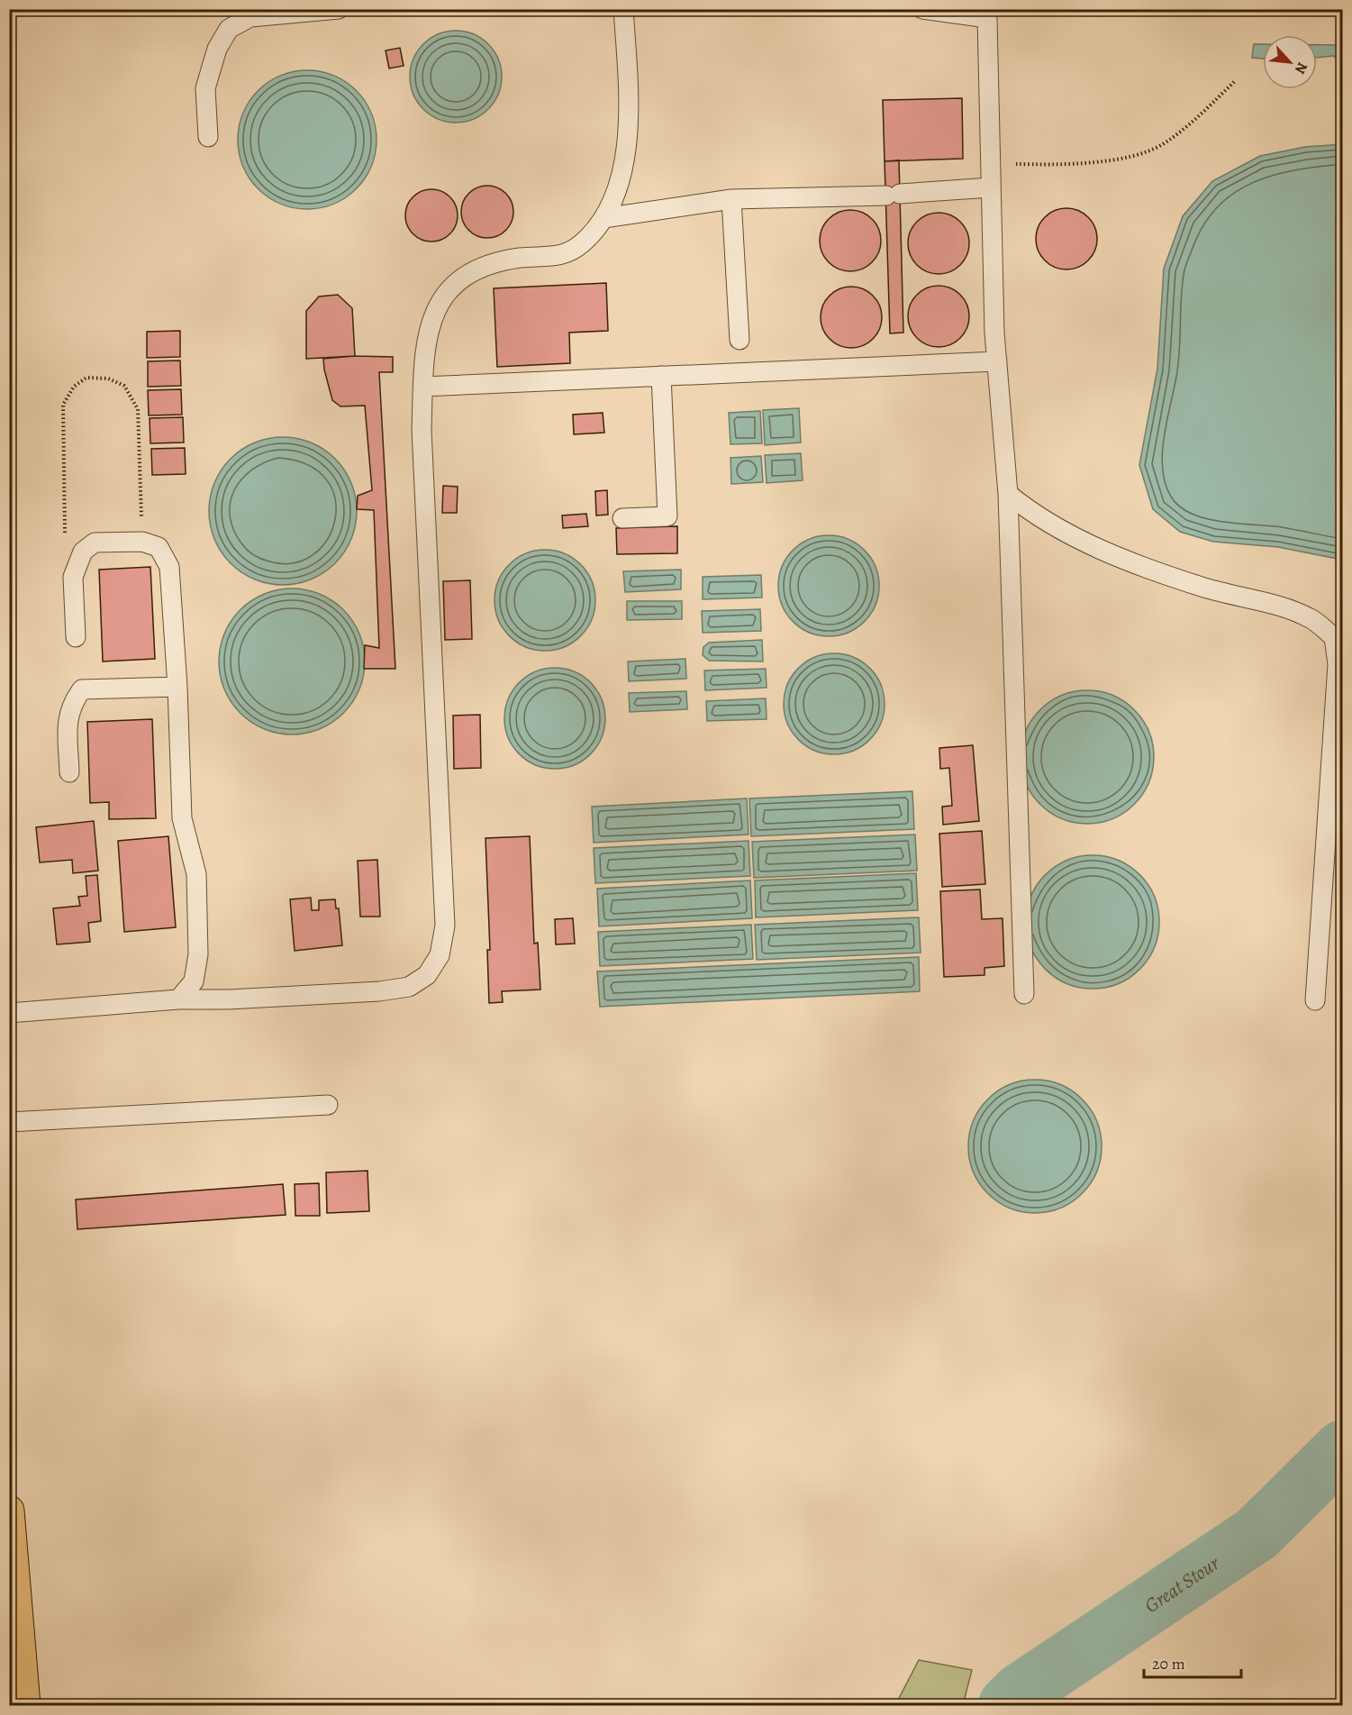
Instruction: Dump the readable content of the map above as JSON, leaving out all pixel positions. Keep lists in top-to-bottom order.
{
  "water": ["Great Stour"],
  "scale_bar": "20 m",
  "north": "bottom right"
}
